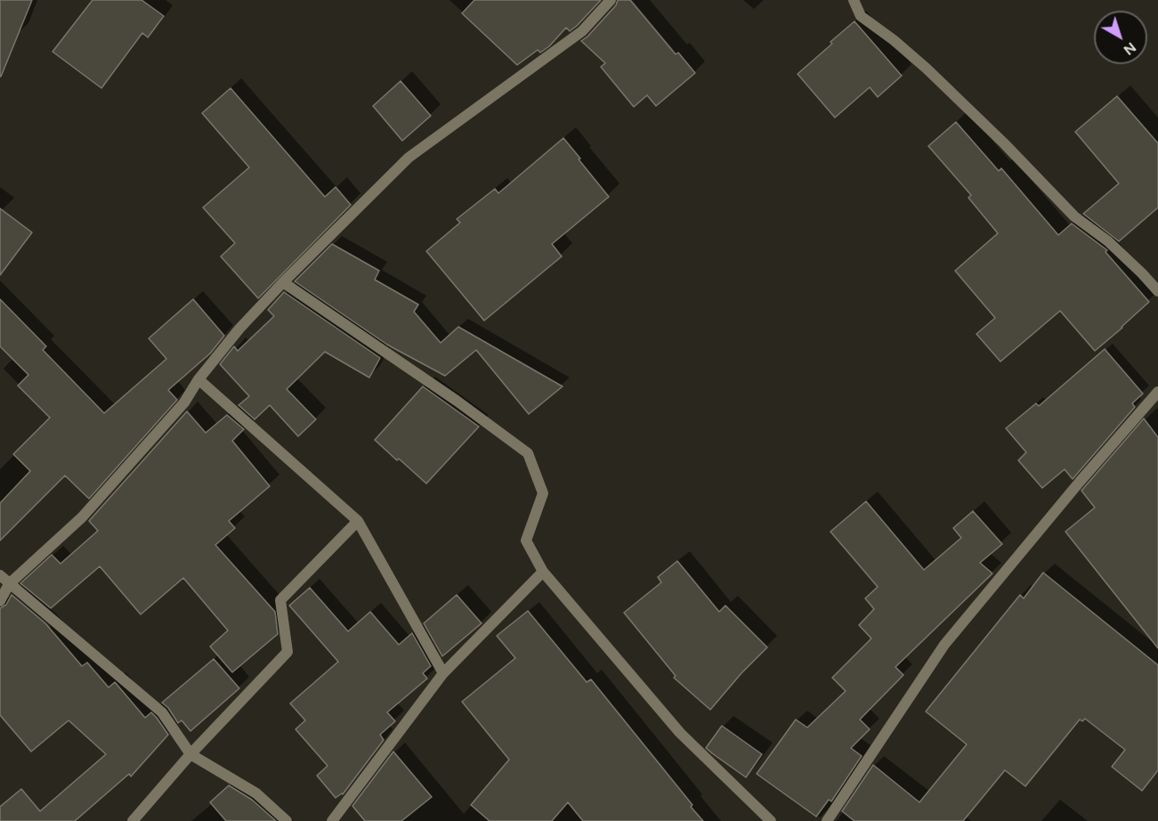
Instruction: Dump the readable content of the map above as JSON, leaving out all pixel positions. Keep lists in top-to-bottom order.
{
  "north": "bottom right"
}
